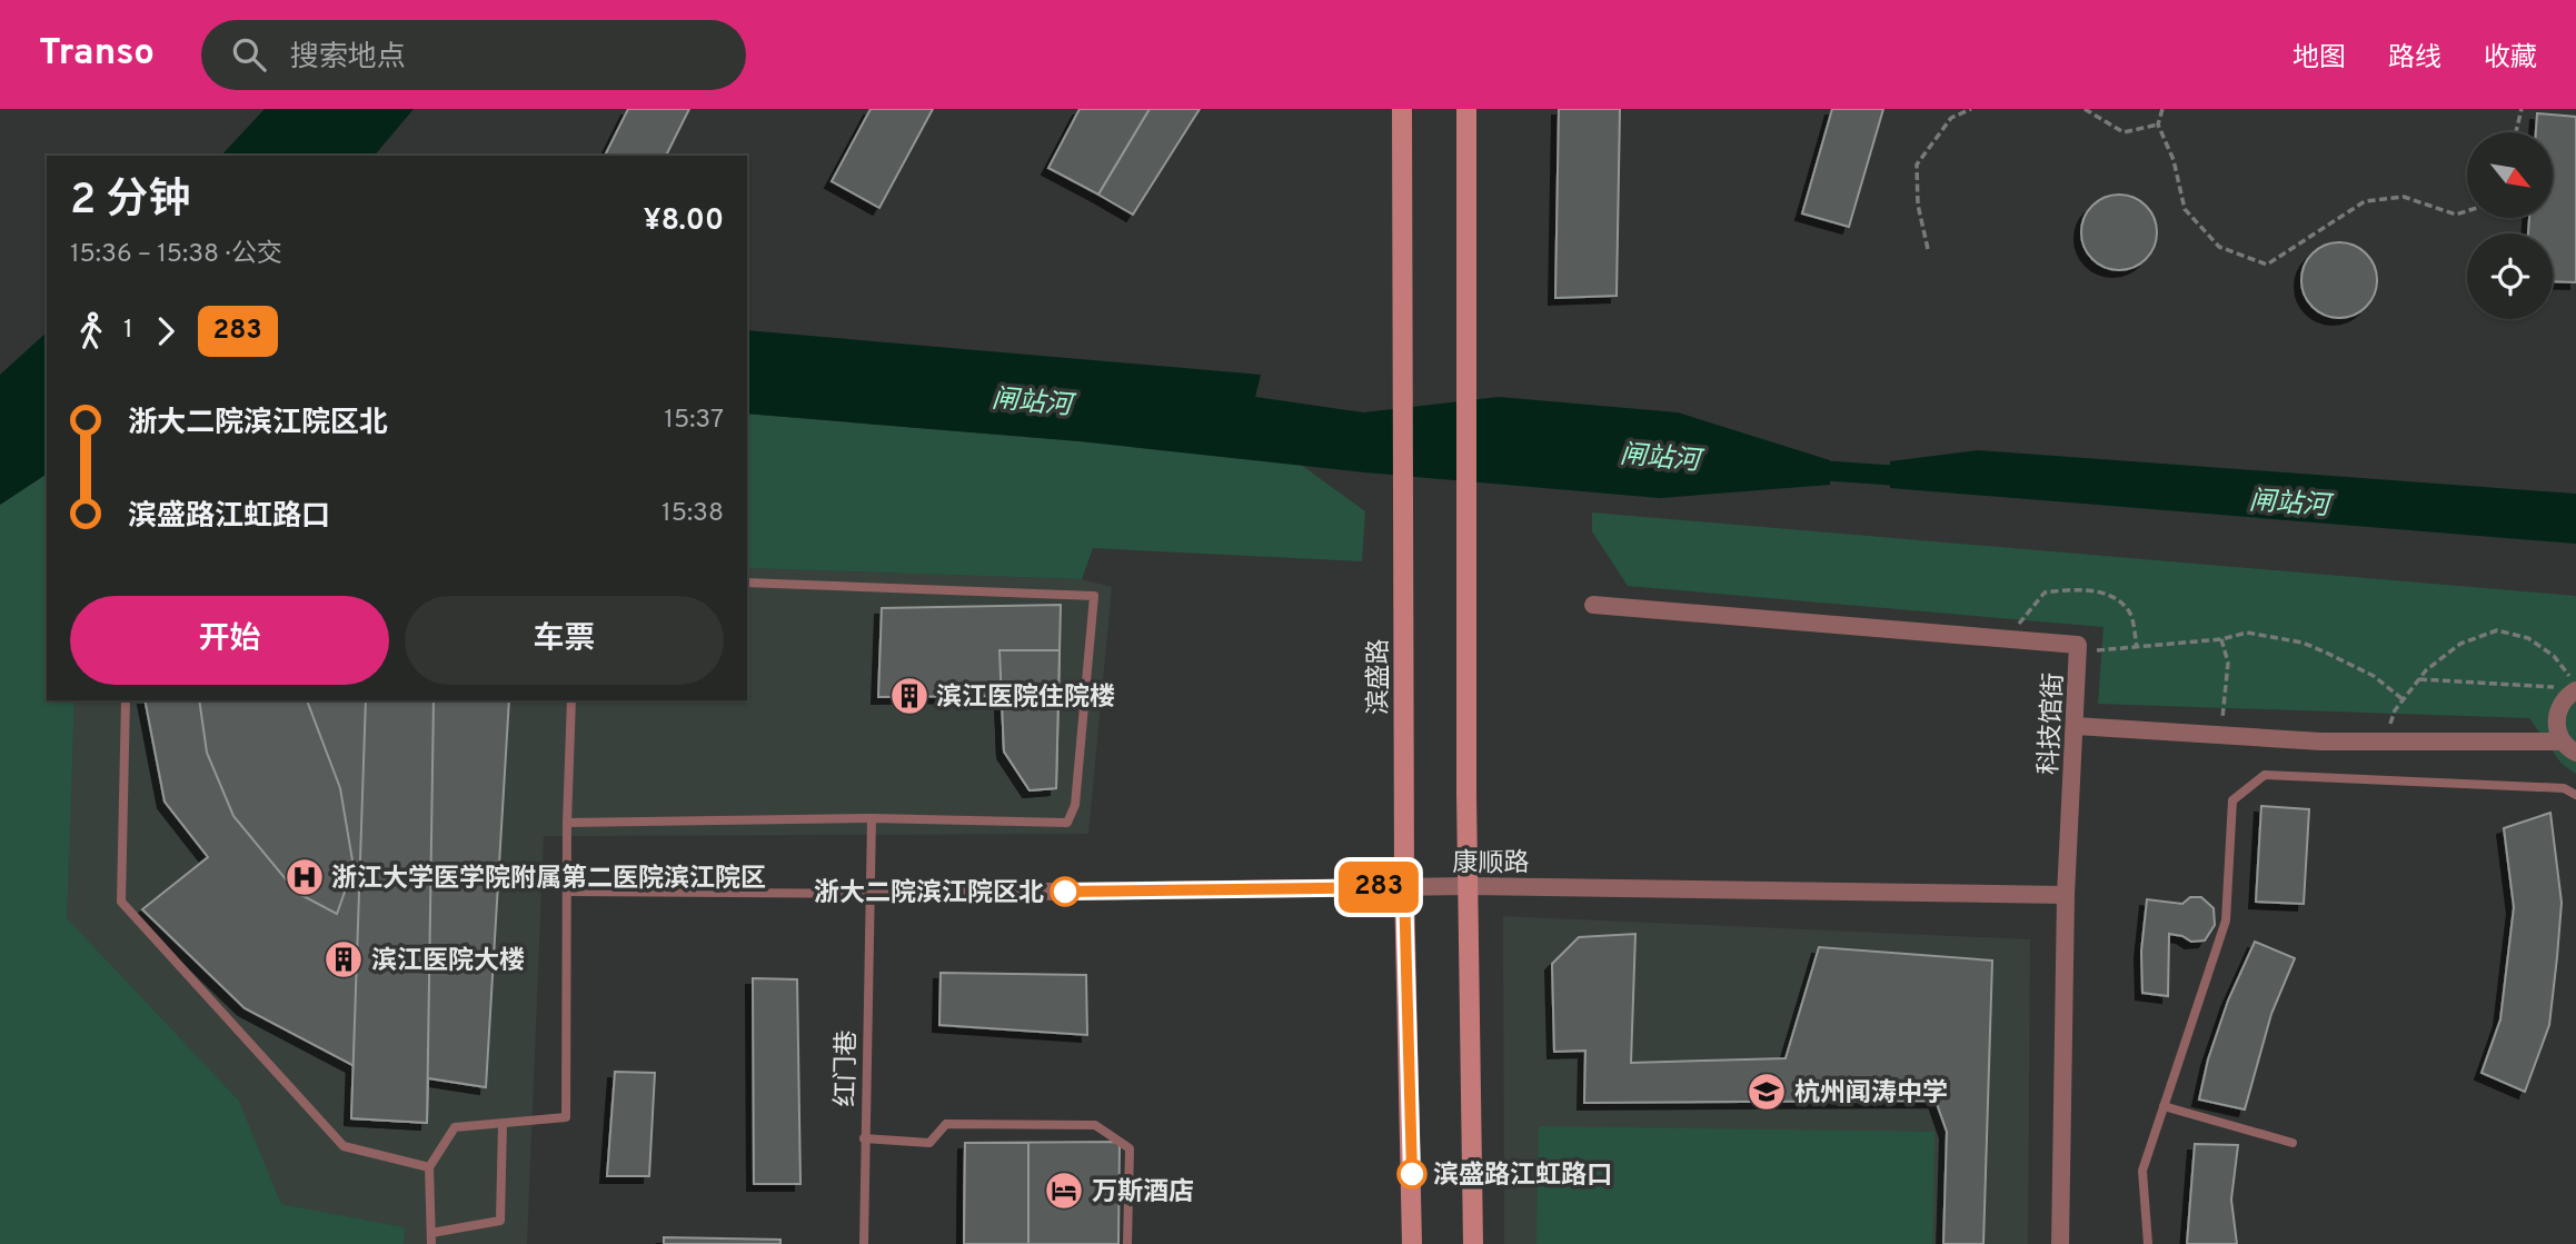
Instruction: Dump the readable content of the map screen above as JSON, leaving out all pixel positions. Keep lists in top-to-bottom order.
{
  "streets": {
    "main road": ["滨盛路"],
    "street": ["科技馆街", "康顺路"],
    "lane": ["红门巷"]
  },
  "crossings": [
    ["滨盛路", "康顺路"],
    ["科技馆街", "康顺路"],
    ["康顺路", "红门巷"]
  ],
  "water": ["闸站河"],
  "places": {
    "building": ["滨江医院住院楼", "滨江医院大楼"],
    "hospital": ["浙江大学医学院附属第二医院滨江院区"],
    "other": ["浙大二院滨江院区北", "滨盛路江虹路口"],
    "school or university": ["杭州闻涛中学"],
    "hotel": ["万斯酒店"]
  },
  "lines": ["bus line 283"],
  "north": "bottom right",
  "page": {
    "header": "Transo",
    "search": "搜索地点",
    "nav": ["地图", "路线", "收藏"],
    "on_map": "283",
    "heading": ["2 分钟", "15:36 – 15:38 · 公交", "¥8.00"],
    "legs": ["1", "283"],
    "list": [
      {
        "name": "浙大二院滨江院区北",
        "value": "15:37"
      },
      {
        "name": "滨盛路江虹路口",
        "value": "15:38"
      }
    ],
    "buttons": ["开始", "车票"]
  }
}
